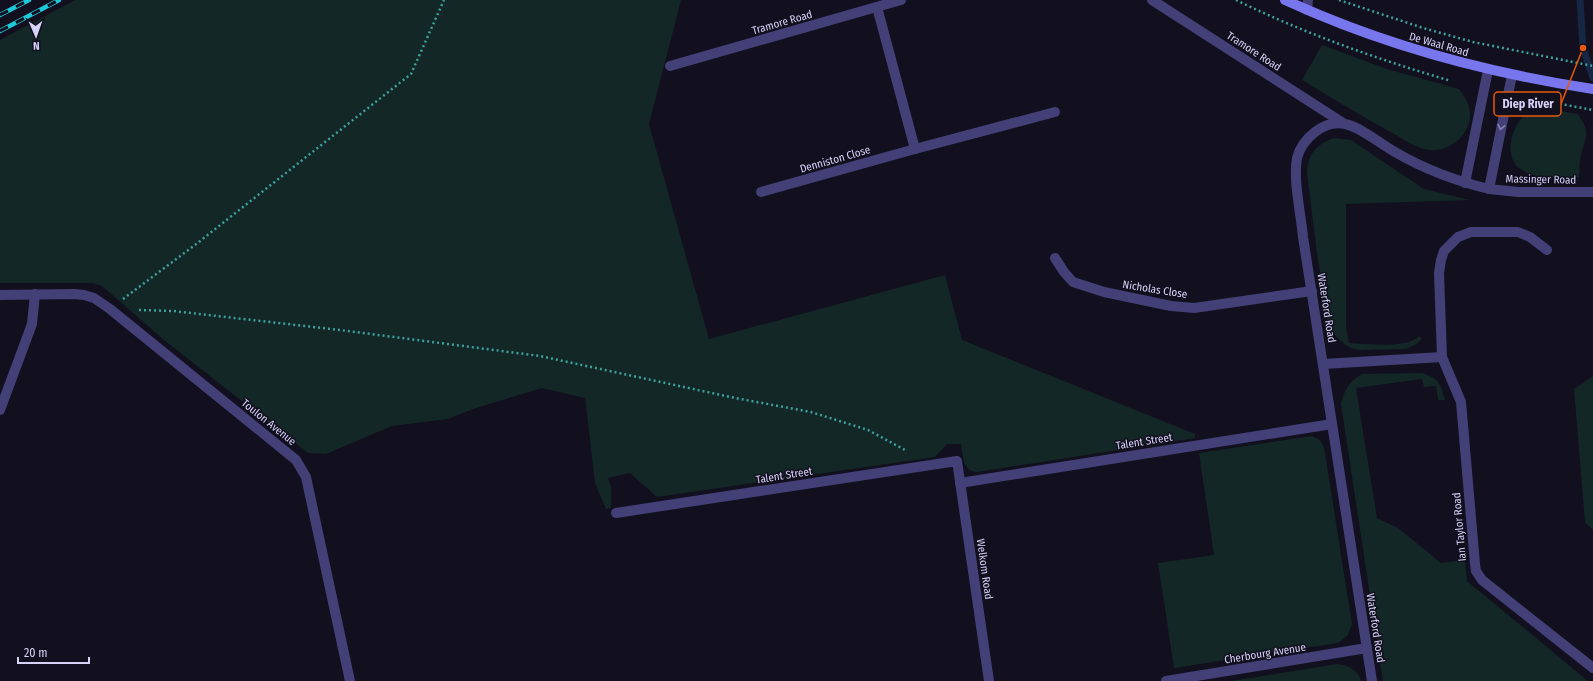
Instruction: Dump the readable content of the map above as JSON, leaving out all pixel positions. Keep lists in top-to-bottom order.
{
  "streets": {
    "main road": ["De Waal Road"],
    "street": [
      "Tramore Road",
      "Denniston Close",
      "Massinger Road",
      "Nicholas Close",
      "Waterford Road",
      "Toulon Avenue",
      "Talent Street",
      "Ian Taylor Road",
      "Welkom Road",
      "Cherbourg Avenue"
    ]
  },
  "crossings": [
    ["Tramore Road", "Waterford Road"],
    ["Nicholas Close", "Waterford Road"],
    ["Waterford Road", "Talent Street"],
    ["Waterford Road", "Cherbourg Avenue"],
    ["Talent Street", "Welkom Road"]
  ],
  "places": ["Diep River"],
  "scale_bar": "20 m",
  "north": "bottom"
}
